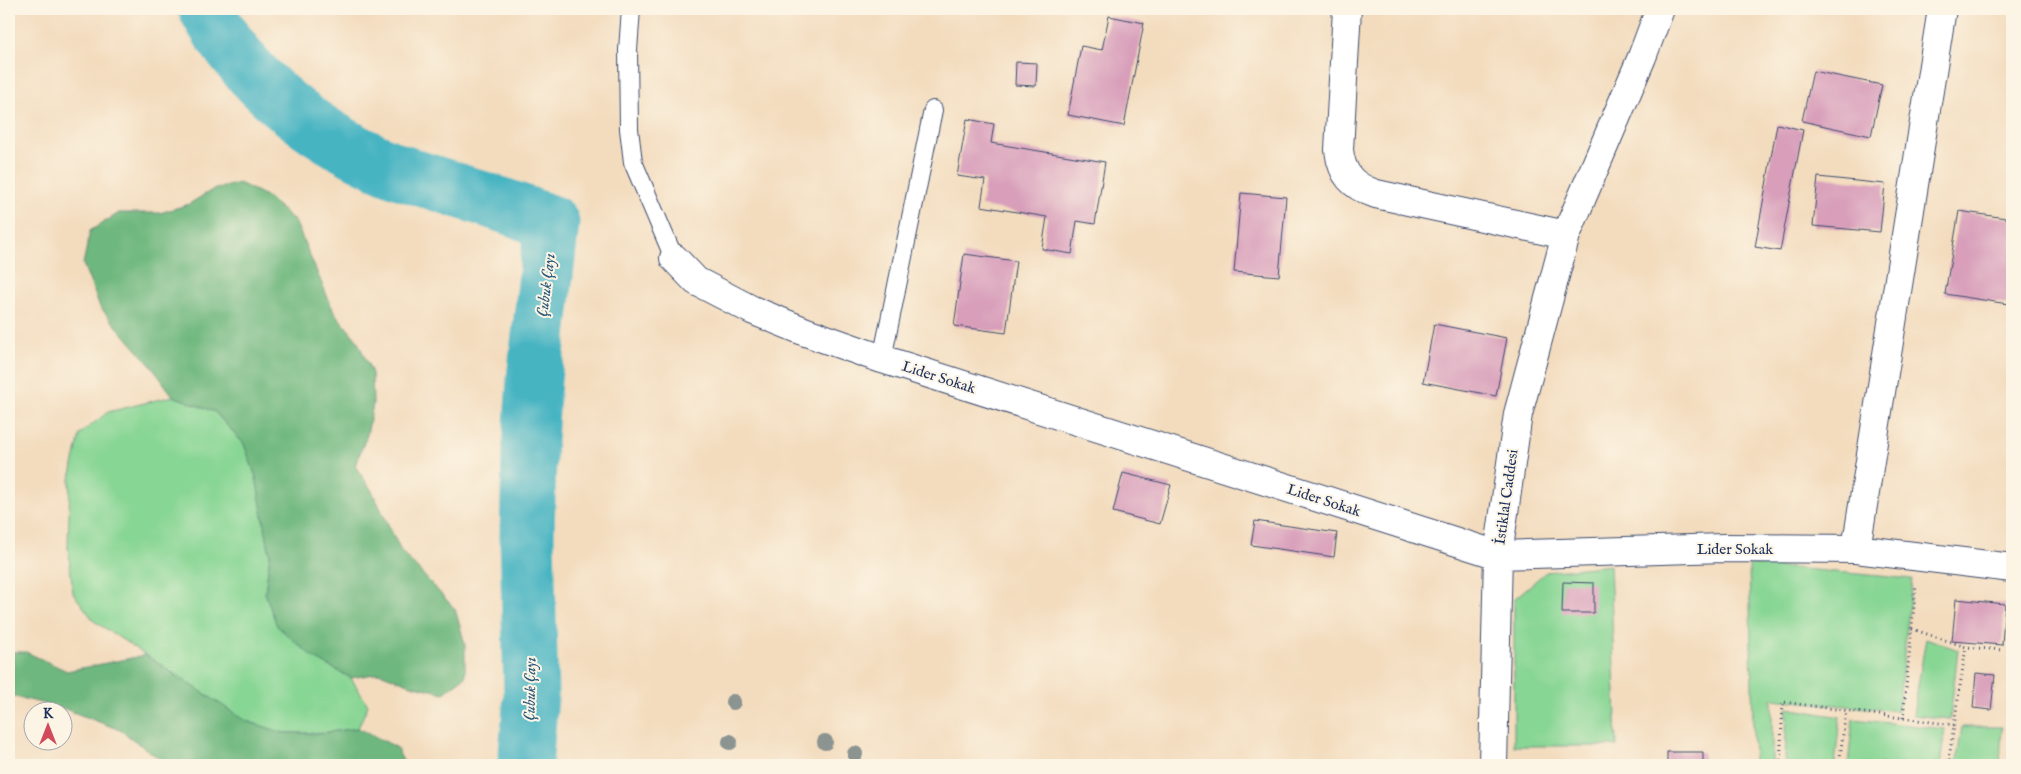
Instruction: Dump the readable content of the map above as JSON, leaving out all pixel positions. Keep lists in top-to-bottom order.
{
  "streets": {
    "street": ["Lider Sokak", "İstiklal Caddesi"]
  },
  "crossings": [
    ["Lider Sokak", "İstiklal Caddesi"]
  ],
  "water": ["Çubuk Çayı"],
  "north": "top"
}
